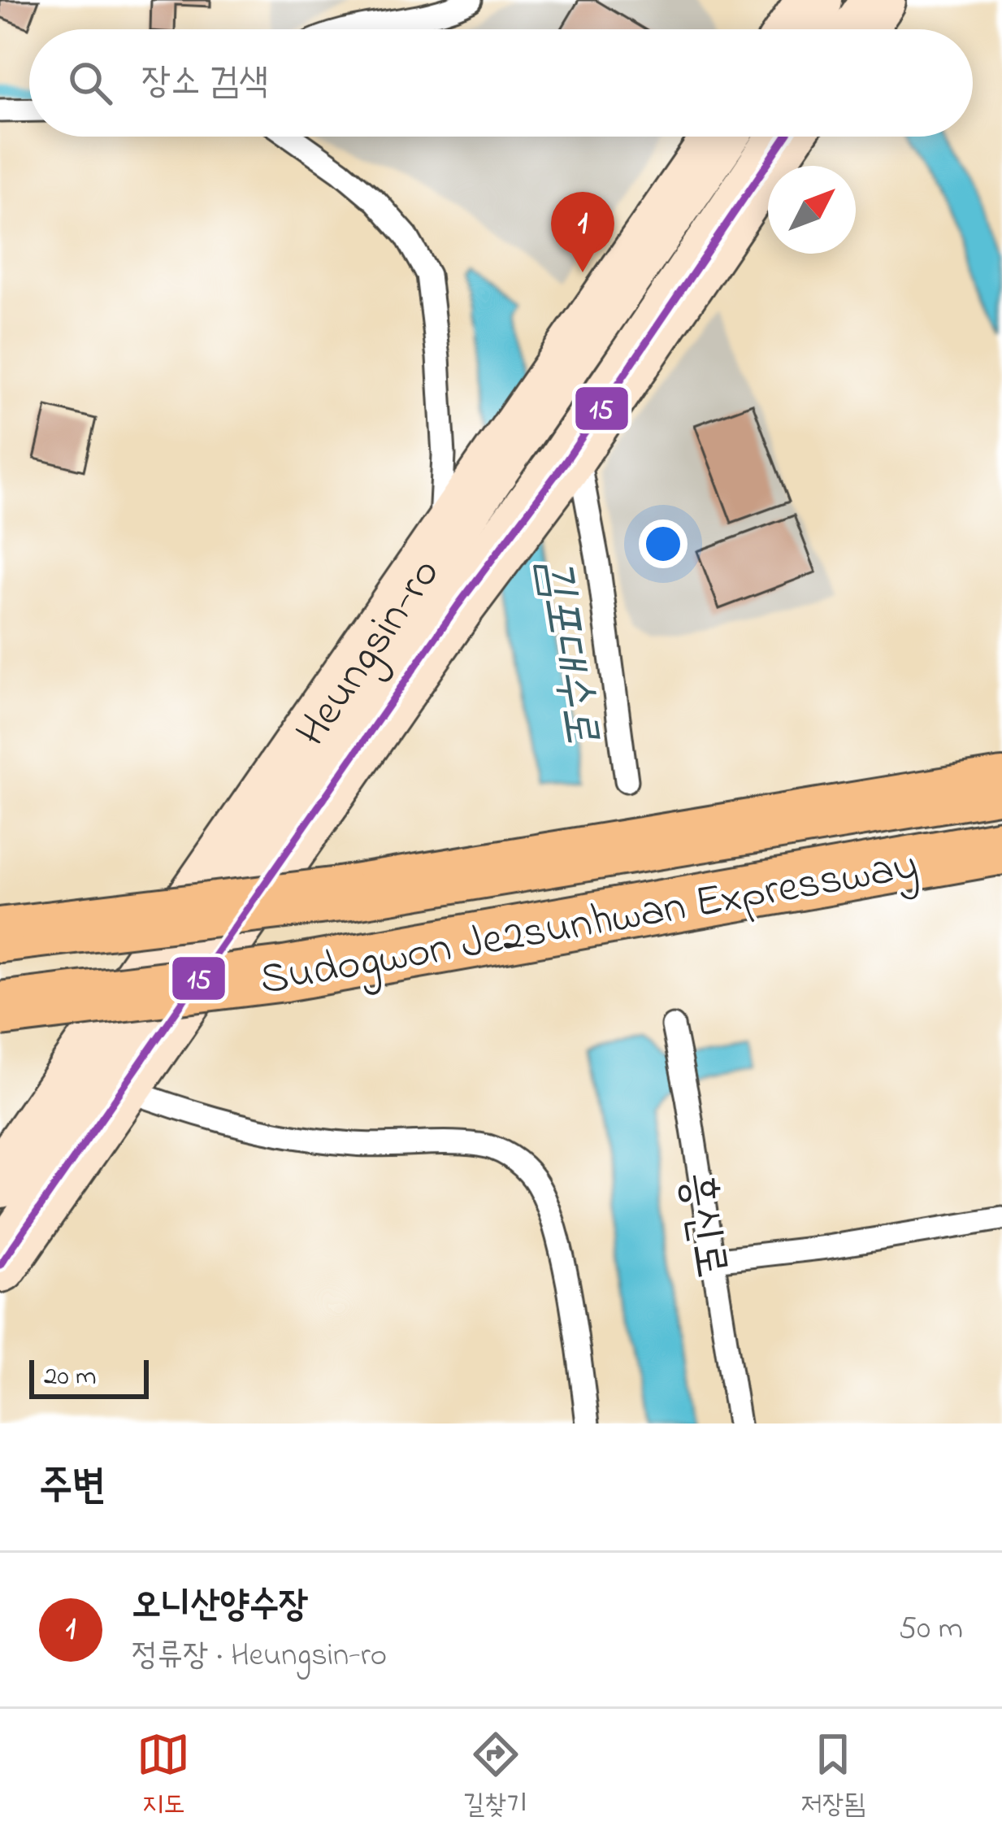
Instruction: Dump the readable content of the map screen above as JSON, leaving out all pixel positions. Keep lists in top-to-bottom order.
{
  "streets": {
    "highway": ["Sudogwon Je2sunhwan Expressway"],
    "main road": ["Heungsin-ro"],
    "lane": ["흥신로"]
  },
  "water": ["김포대수로"],
  "lines": ["transit line 15"],
  "scale_bar": "20 m",
  "north": "top right",
  "page": {
    "search": "장소 검색",
    "pins": "1",
    "scale": "20 m",
    "heading": "주변",
    "list": [
      {
        "mark": "1",
        "name": "오니산양수장",
        "note": "정류장 · Heungsin-ro",
        "value": "50 m"
      }
    ],
    "nav": ["지도", "길찾기", "저장됨"]
  }
}
